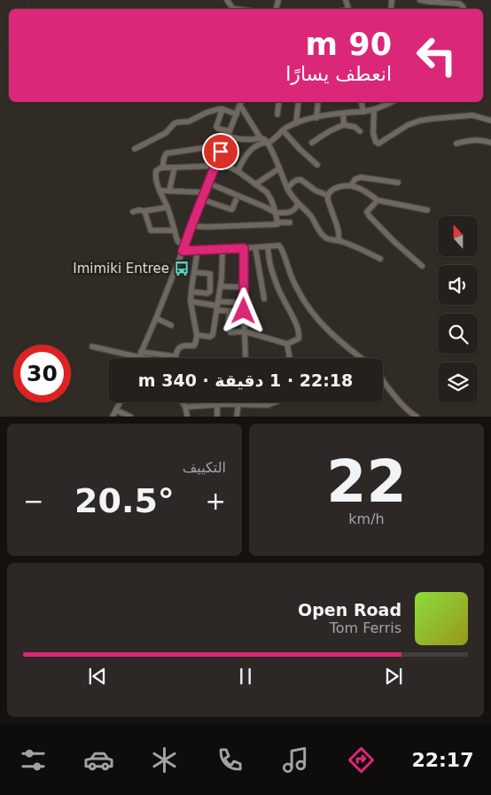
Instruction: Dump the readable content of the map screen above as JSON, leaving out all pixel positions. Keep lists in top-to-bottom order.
{
  "places": {
    "bus stop": ["Imimiki Entree"]
  },
  "north": "top",
  "page": {
    "turn": ["90 m", "انعطف يسارًا"],
    "limit": "30",
    "trip": "22:18 · 1 دقيقة · 340 m",
    "tile": [
      ["22", "km/h"],
      "التكييف"
    ],
    "heat": ["−", "20.5°", "+"],
    "song": ["Open Road", "Tom Ferris"],
    "tabs": "22:17"
  }
}
